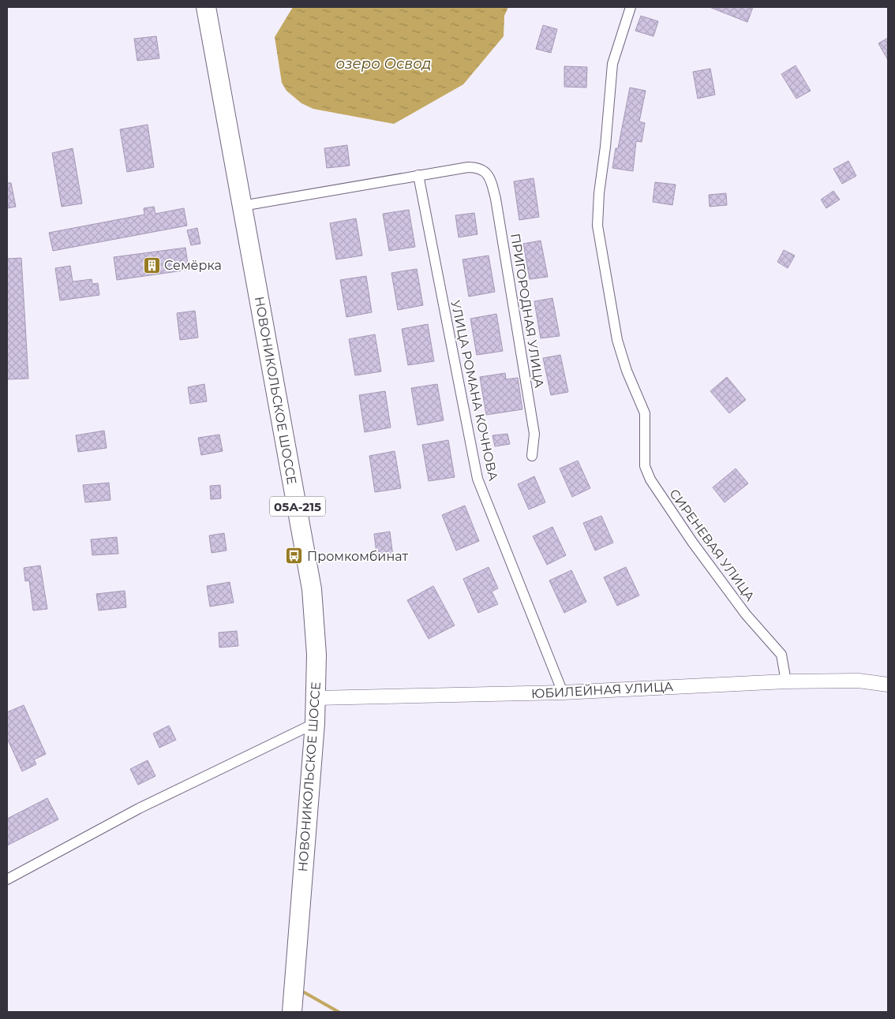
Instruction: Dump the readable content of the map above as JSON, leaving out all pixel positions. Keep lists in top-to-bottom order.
{
  "streets": {
    "highway": ["НОВОНИКОЛЬСКОЕ ШОССЕ", "05А-215"],
    "street": [
      "ПРИГОРОДНАЯ УЛИЦА",
      "УЛИЦА РОМАНА КОЧНОВА",
      "СИРЕНЕВАЯ УЛИЦА",
      "ЮБИЛЕЙНАЯ УЛИЦА"
    ]
  },
  "crossings": [
    ["ПРИГОРОДНАЯ УЛИЦА", "УЛИЦА РОМАНА КОЧНОВА"],
    ["НОВОНИКОЛЬСКОЕ ШОССЕ", "ЮБИЛЕЙНАЯ УЛИЦА"],
    ["УЛИЦА РОМАНА КОЧНОВА", "ЮБИЛЕЙНАЯ УЛИЦА"],
    ["СИРЕНЕВАЯ УЛИЦА", "ЮБИЛЕЙНАЯ УЛИЦА"]
  ],
  "water": ["озеро Освод"],
  "places": {
    "building": ["Семёрка"],
    "bus stop": ["Промкомбинат"]
  }
}
